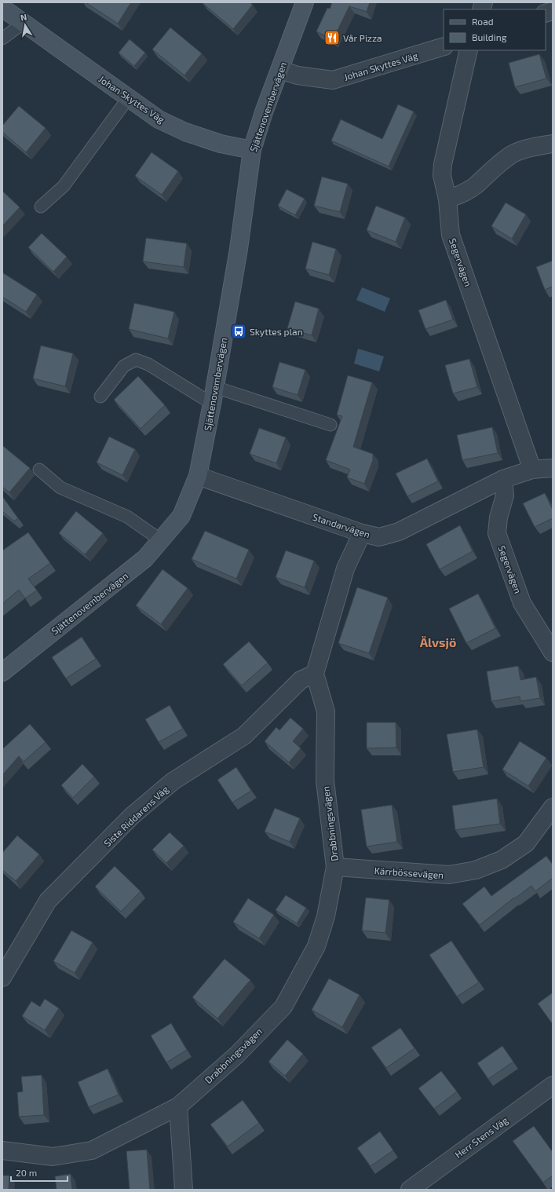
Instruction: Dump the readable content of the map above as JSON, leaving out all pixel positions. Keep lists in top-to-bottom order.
{
  "streets": {
    "street": [
      "Johan Skyttes Väg",
      "Sjättenovembervägen",
      "Segervägen",
      "Standarvägen",
      "Siste Riddarens Väg",
      "Drabbningsvägen",
      "Kärrbössevägen",
      "Herr Stens Väg"
    ]
  },
  "crossings": [
    ["Johan Skyttes Väg", "Sjättenovembervägen"],
    ["Sjättenovembervägen", "Standarvägen"],
    ["Segervägen", "Standarvägen"],
    ["Siste Riddarens Väg", "Drabbningsvägen"],
    ["Drabbningsvägen", "Kärrbössevägen"]
  ],
  "districts": ["Älvsjö"],
  "places": {
    "restaurant": ["Vår Pizza"],
    "bus stop": ["Skyttes plan"]
  },
  "legend": ["Road", "Building"],
  "scale_bar": "20 m",
  "north": "top"
}
